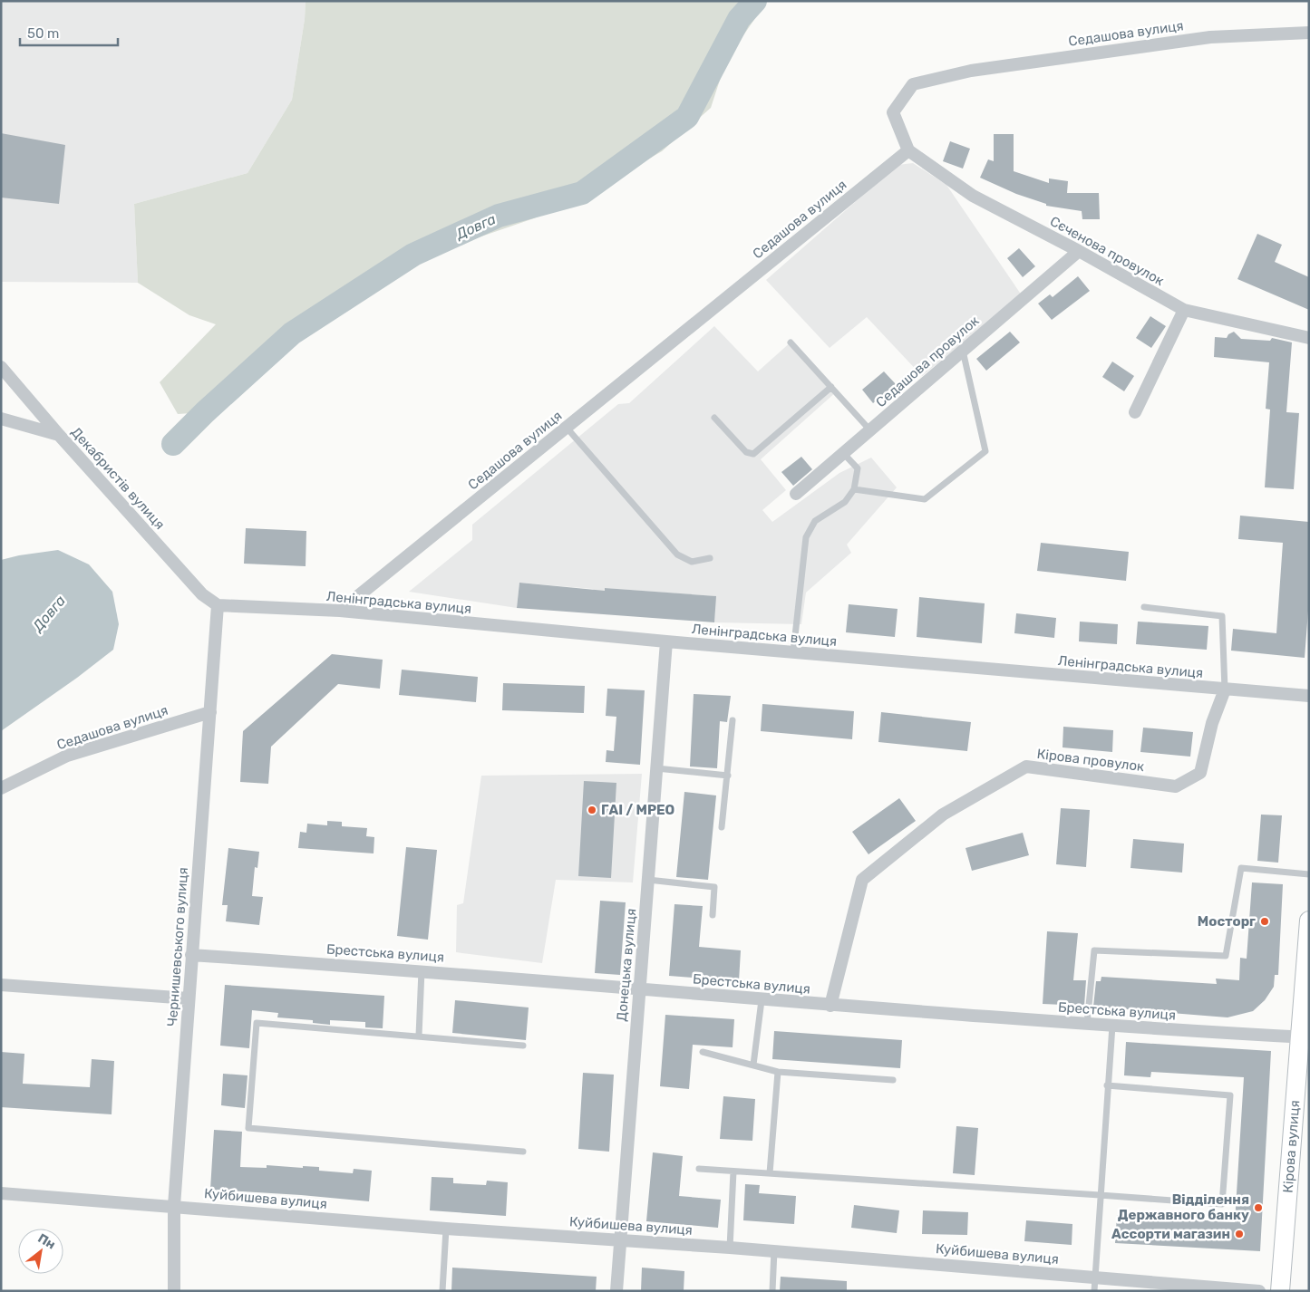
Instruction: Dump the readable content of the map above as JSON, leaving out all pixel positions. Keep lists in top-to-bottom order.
{
  "streets": {
    "main road": ["Кірова вулиця"],
    "street": [
      "Седашова вулиця",
      "Сєченова провулок",
      "Седашова провулок",
      "Декабристів вулиця",
      "Ленінградська вулиця",
      "Кірова провулок",
      "Чернишевського вулиця",
      "Брестська вулиця",
      "Донецька вулиця",
      "Куйбишева вулиця"
    ]
  },
  "crossings": [
    ["Седашова вулиця", "Сєченова провулок"],
    ["Седашова вулиця", "Ленінградська вулиця"],
    ["Седашова вулиця", "Чернишевського вулиця"],
    ["Сєченова провулок", "Седашова провулок"],
    ["Декабристів вулиця", "Ленінградська вулиця"],
    ["Декабристів вулиця", "Чернишевського вулиця"],
    ["Ленінградська вулиця", "Кірова провулок"],
    ["Ленінградська вулиця", "Чернишевського вулиця"],
    ["Ленінградська вулиця", "Донецька вулиця"],
    ["Кірова провулок", "Брестська вулиця"],
    ["Чернишевського вулиця", "Брестська вулиця"],
    ["Чернишевського вулиця", "Куйбишева вулиця"],
    ["Брестська вулиця", "Донецька вулиця"],
    ["Брестська вулиця", "Кірова вулиця"],
    ["Донецька вулиця", "Куйбишева вулиця"]
  ],
  "water": ["Довга"],
  "places": [
    "ГАІ / МРЕО",
    "Мосторг",
    "Відділення Державного банку",
    "Ассорти магазин"
  ],
  "scale_bar": "50 m",
  "north": "top right"
}
